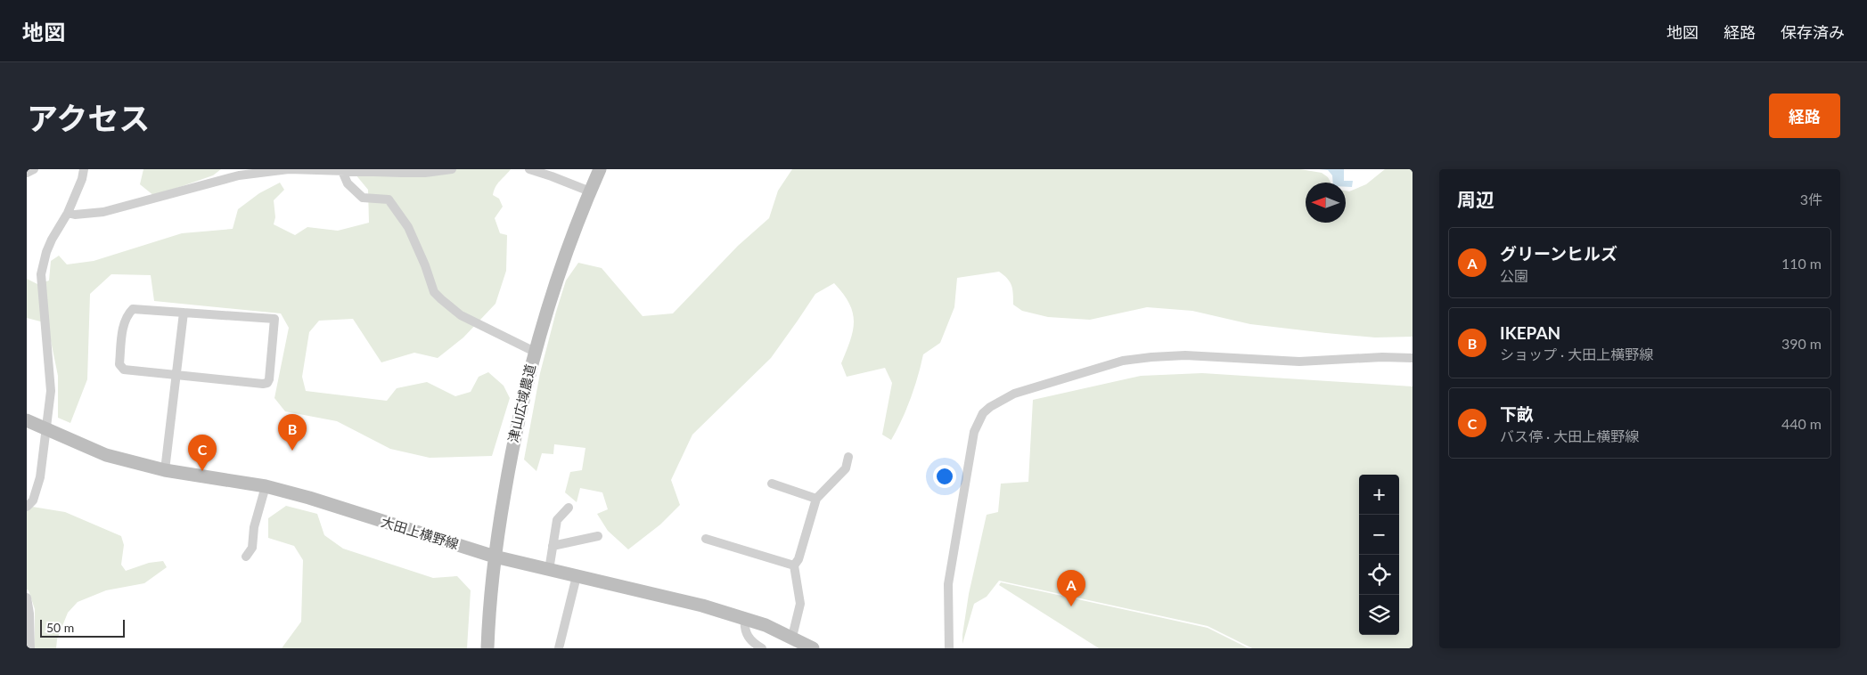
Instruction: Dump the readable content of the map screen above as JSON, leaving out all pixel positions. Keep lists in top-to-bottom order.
{
  "streets": {
    "main road": ["津山広域農道", "大田上横野線"]
  },
  "crossings": [
    ["津山広域農道", "大田上横野線"]
  ],
  "scale_bar": "50 m",
  "north": "left",
  "page": {
    "header": "地図",
    "nav": ["地図", "経路", "保存済み"],
    "title": "アクセス",
    "buttons": "経路",
    "heading": ["周辺", "3件"],
    "list": [
      {
        "mark": "A",
        "name": "グリーンヒルズ",
        "note": "公園",
        "value": "110 m"
      },
      {
        "mark": "B",
        "name": "IKEPAN",
        "note": "ショップ · 大田上横野線",
        "value": "390 m"
      },
      {
        "mark": "C",
        "name": "下畝",
        "note": "バス停 · 大田上横野線",
        "value": "440 m"
      }
    ],
    "pins": ["B", "C", "A"],
    "map_buttons": ["+", "−"],
    "scale": "50 m"
  }
}
